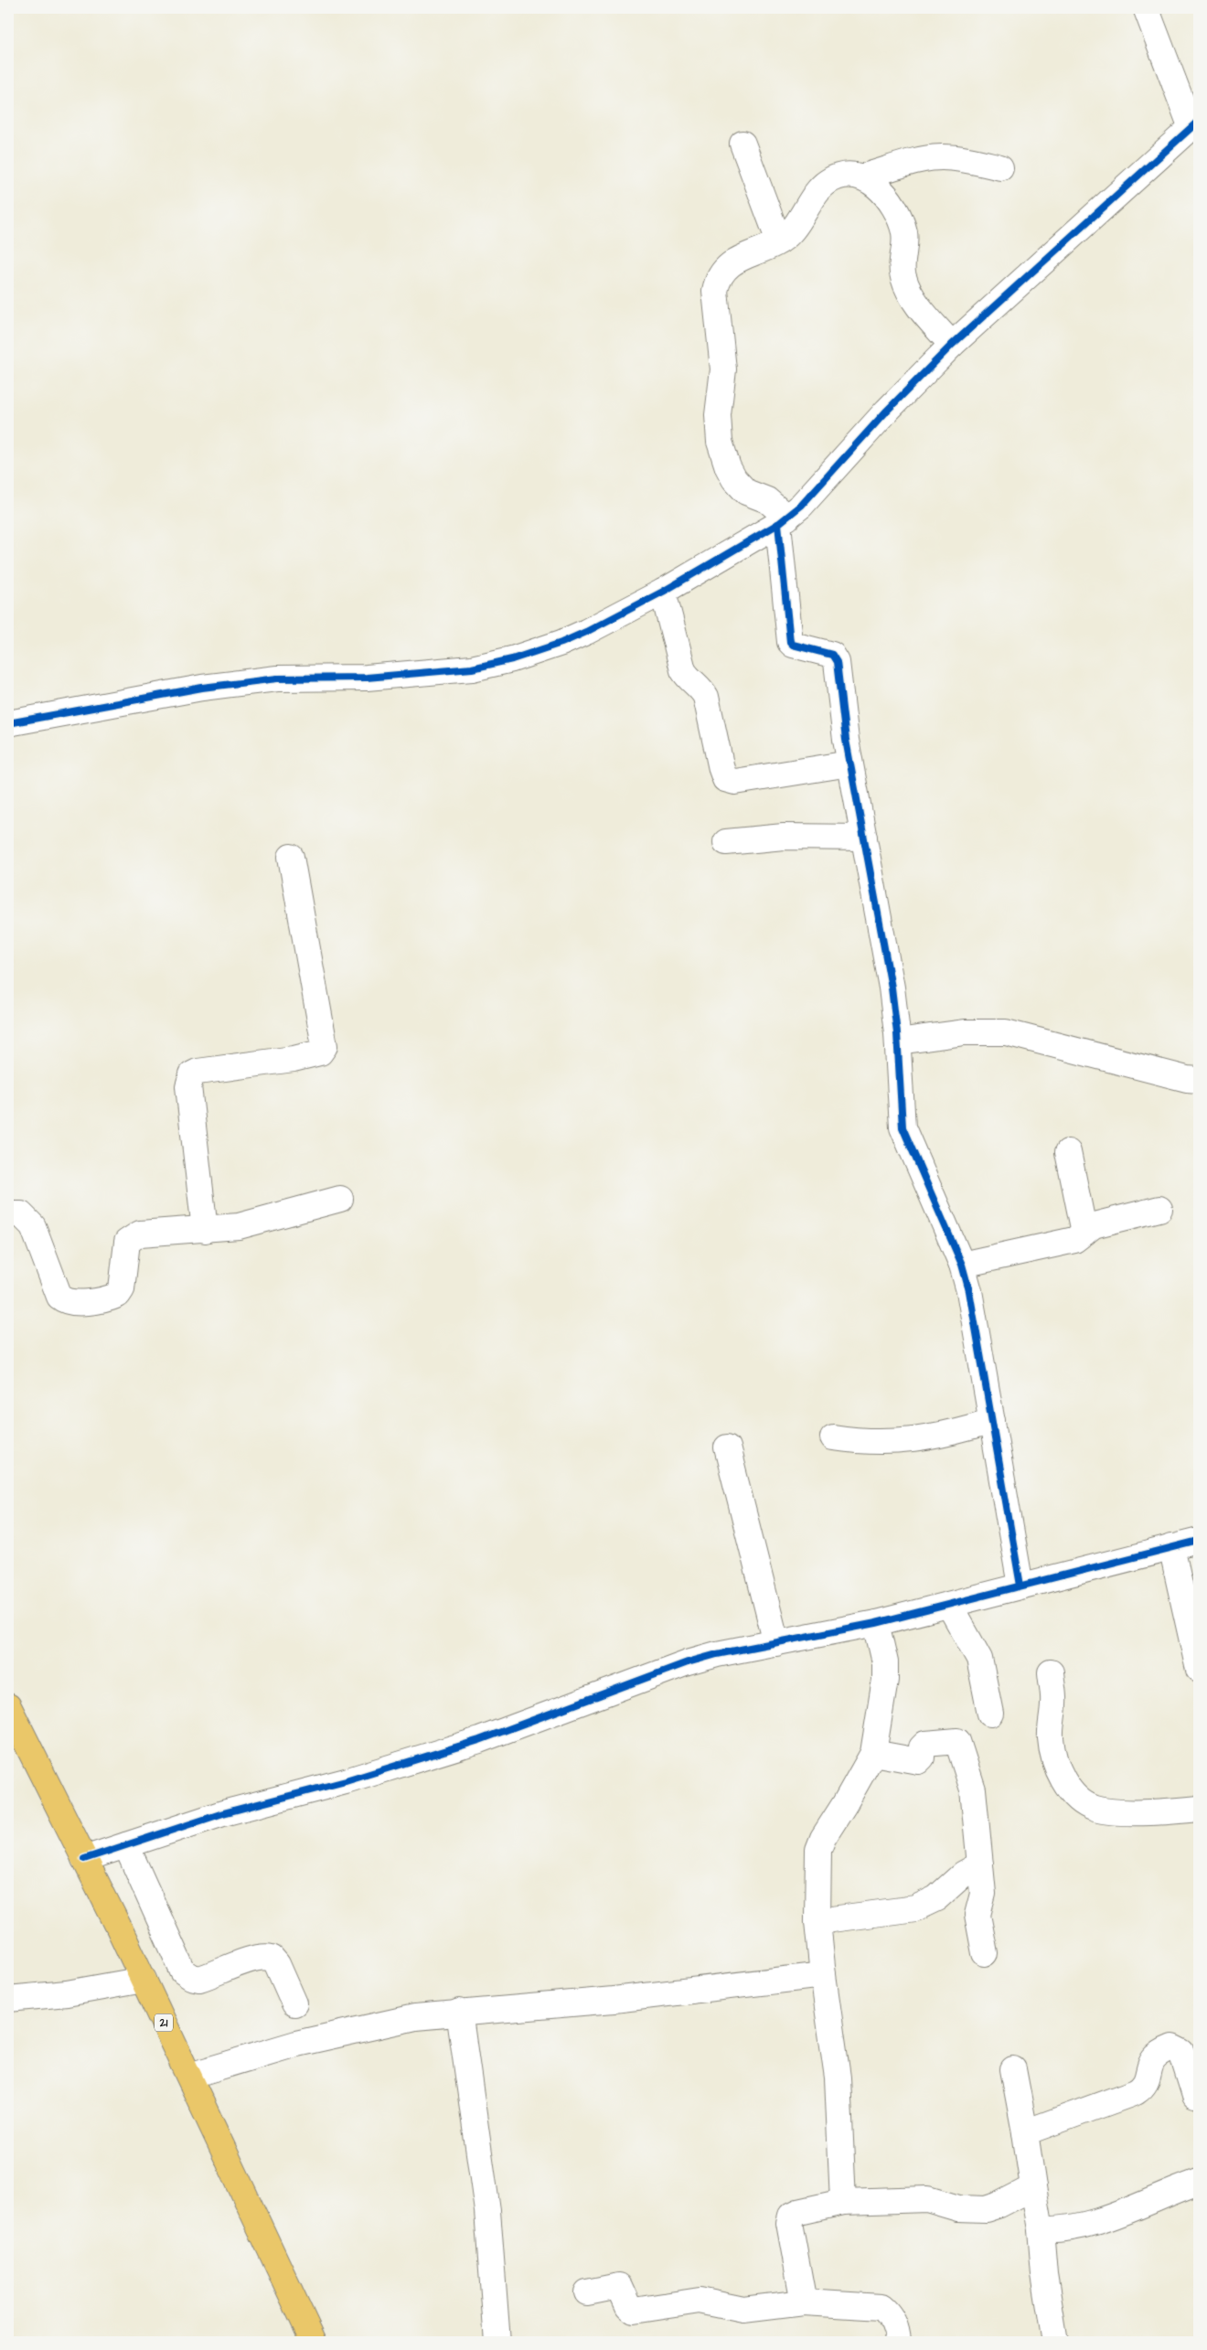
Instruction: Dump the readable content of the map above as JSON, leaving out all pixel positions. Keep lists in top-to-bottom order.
{
  "streets": {
    "highway": ["21"]
  }
}
